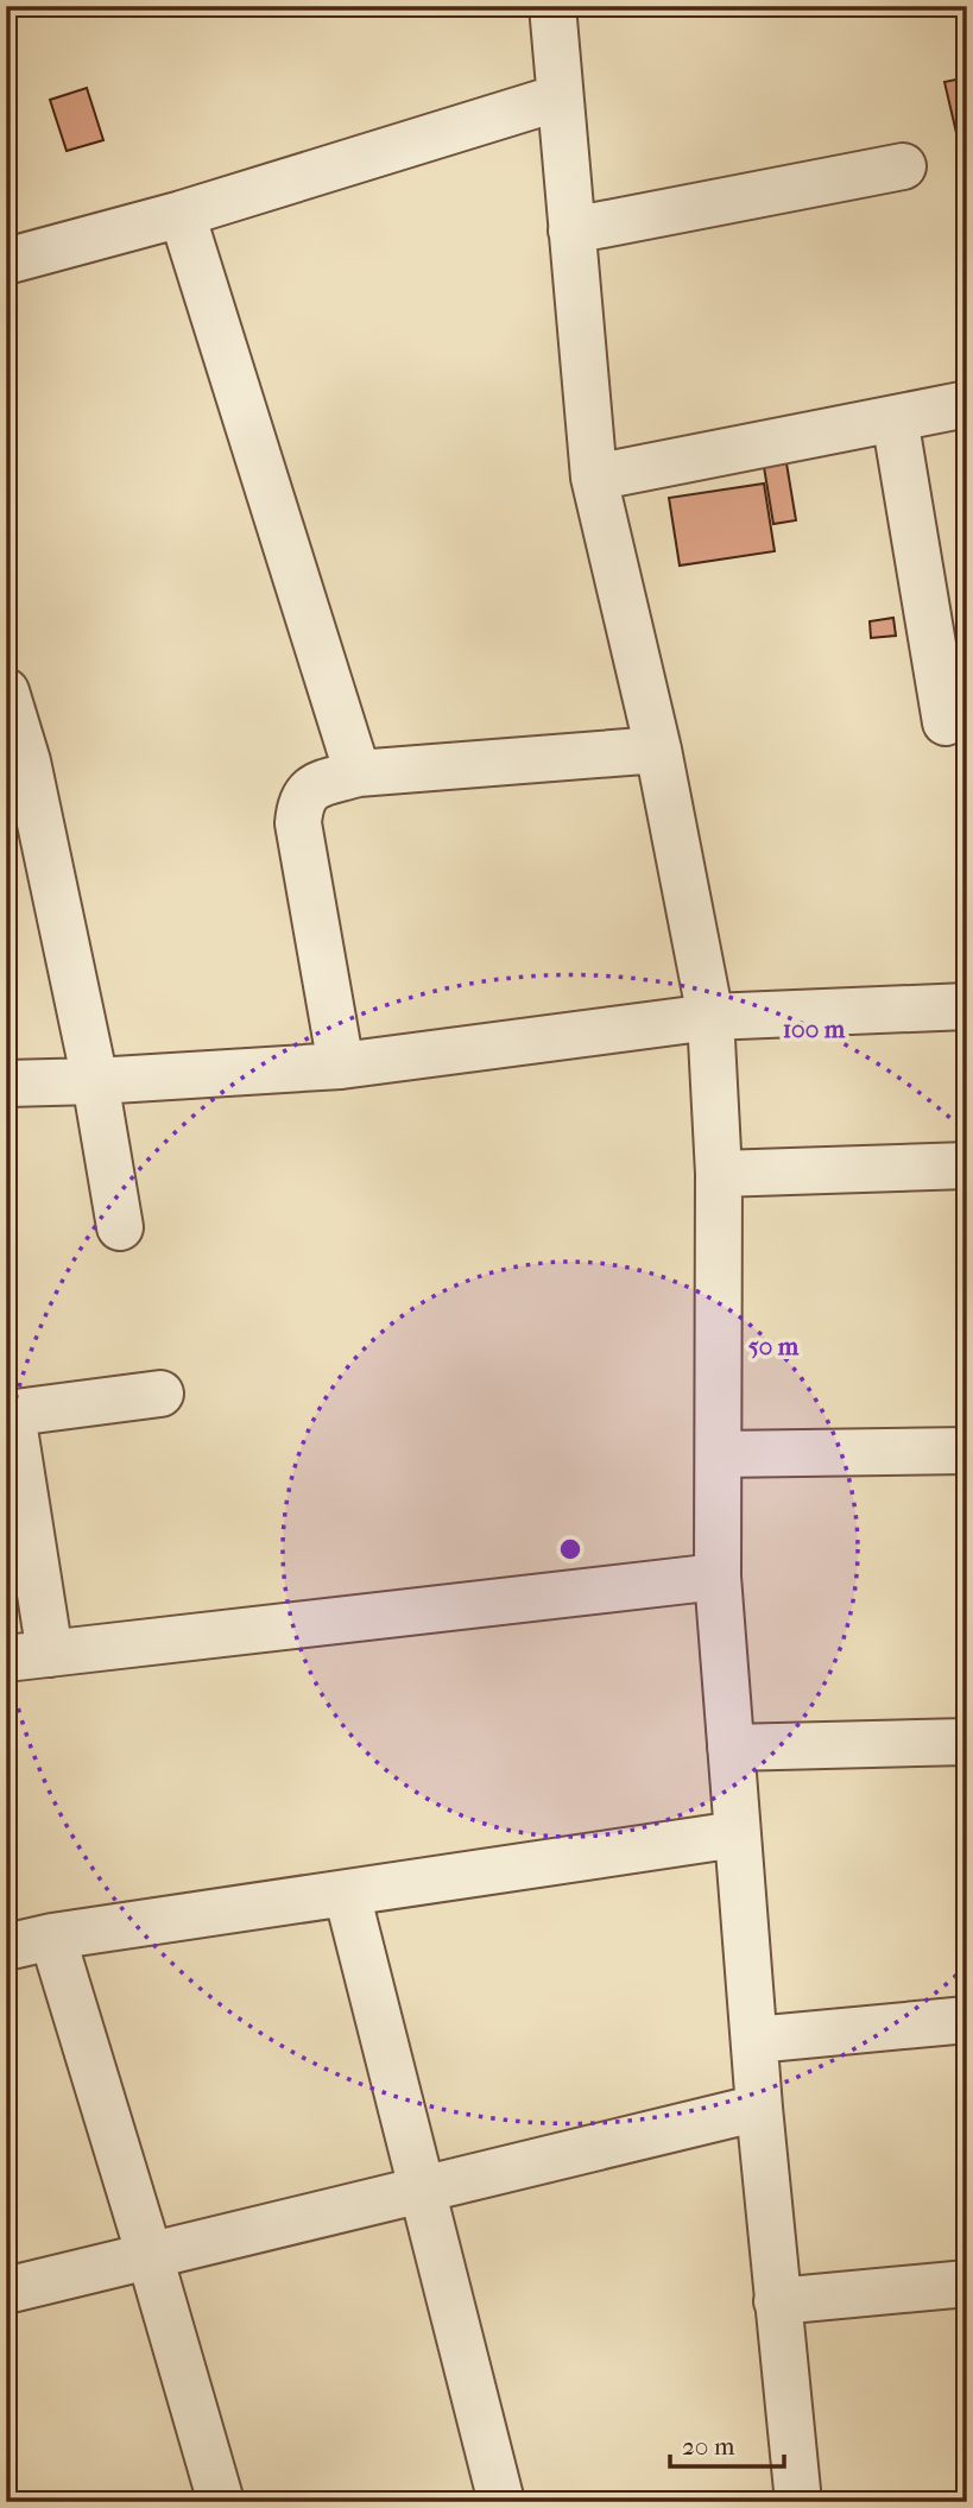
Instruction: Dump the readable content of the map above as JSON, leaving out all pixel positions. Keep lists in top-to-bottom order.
{
  "scale_bar": "20 m",
  "rings": ["100 m", "50 m"]
}
